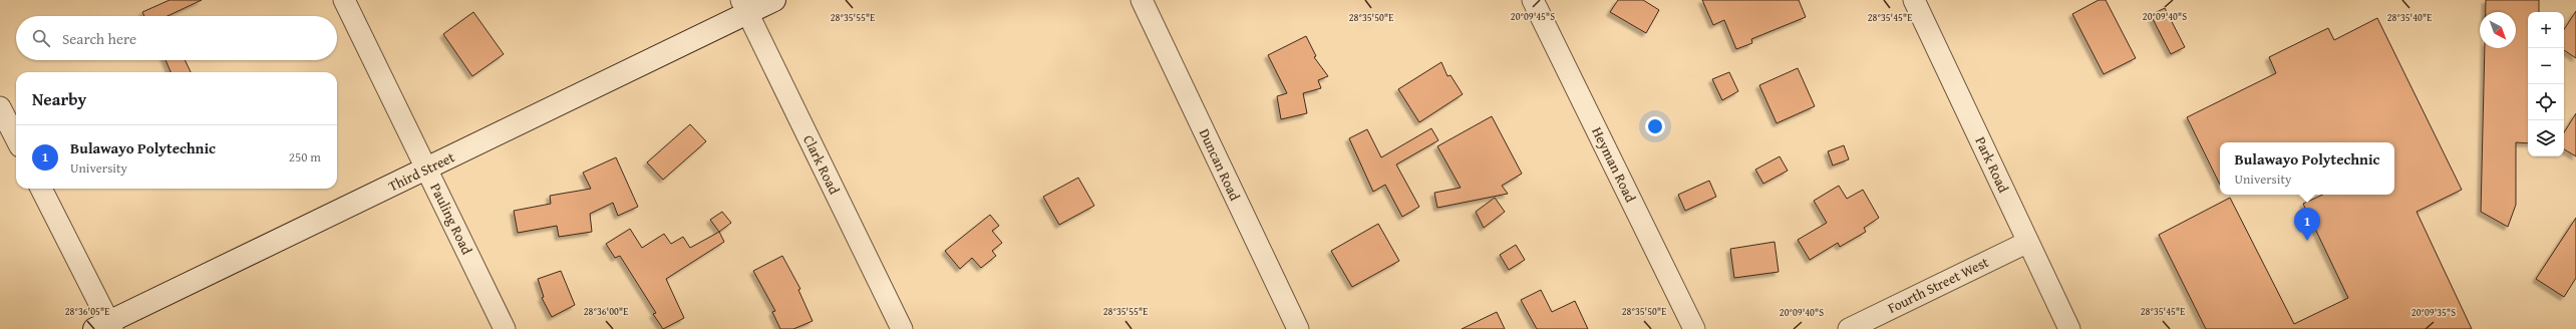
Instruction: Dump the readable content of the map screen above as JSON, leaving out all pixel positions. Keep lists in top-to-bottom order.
{
  "streets": {
    "main road": ["Third Street"],
    "street": [
      "Clark Road",
      "Duncan Road",
      "Heyman Road",
      "Park Road",
      "Pauling Road",
      "Fourth Street West"
    ]
  },
  "crossings": [
    ["Clark Road", "Third Street"],
    ["Park Road", "Fourth Street West"],
    ["Third Street", "Pauling Road"]
  ],
  "north": "bottom right",
  "page": {
    "map_buttons": ["+", "−"],
    "search": "Search here",
    "heading": "Nearby",
    "list": [
      {
        "mark": "1",
        "name": "Bulawayo Polytechnic",
        "note": "University",
        "value": "250 m"
      }
    ],
    "popup": ["Bulawayo Polytechnic", "University"],
    "pins": "1"
  },
  "coordinates": [
    "20°09'45\"S",
    "20°09'40\"S",
    "28°35'55\"E",
    "28°35'50\"E",
    "28°35'45\"E",
    "28°35'40\"E",
    "28°36'05\"E",
    "28°36'00\"E",
    "20°09'35\"S"
  ]
}
